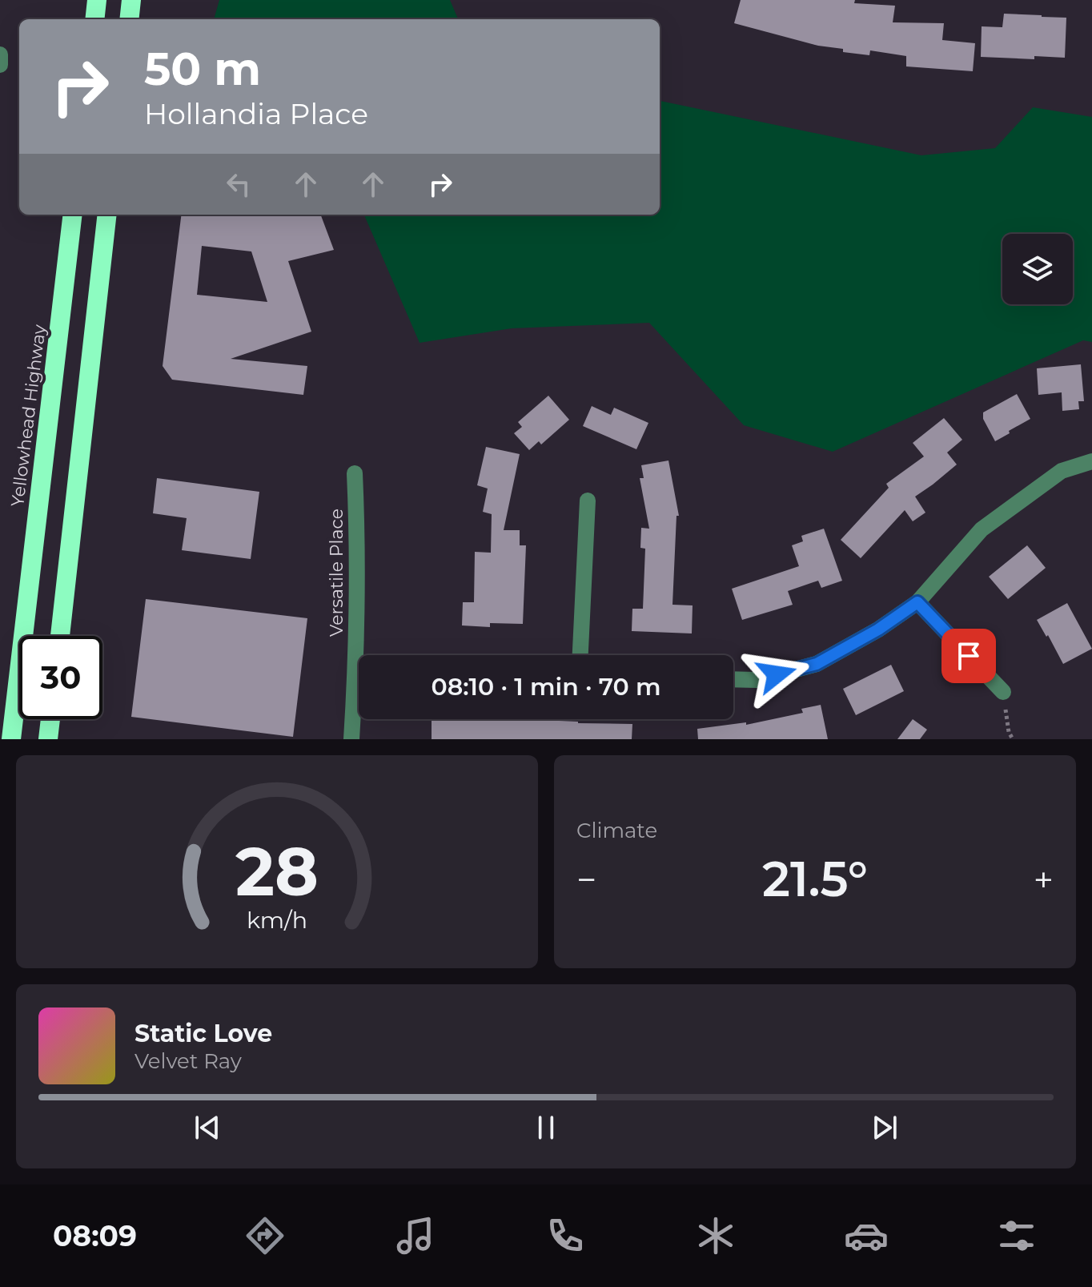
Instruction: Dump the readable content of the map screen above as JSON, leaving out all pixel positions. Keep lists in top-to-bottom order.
{
  "streets": {
    "highway": ["Yellowhead Highway"],
    "street": ["Versatile Place"]
  },
  "page": {
    "turn": ["50 m", "Hollandia Place"],
    "limit": "30",
    "trip": "08:10 · 1 min · 70 m",
    "tile": "Climate",
    "heat": ["−", "21.5°", "+"],
    "song": ["Static Love", "Velvet Ray"],
    "tabs": "08:09",
    "gauge": ["28", "km/h"]
  }
}
